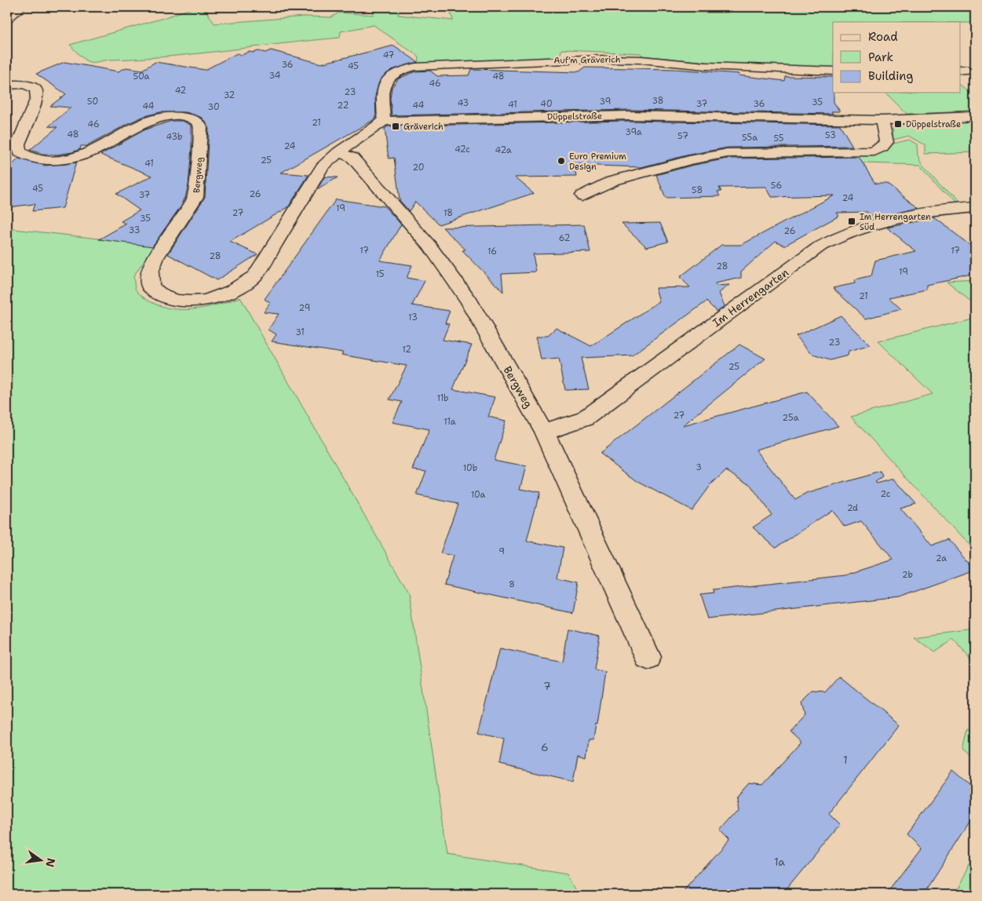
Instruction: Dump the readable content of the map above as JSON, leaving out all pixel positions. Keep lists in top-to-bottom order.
{
  "streets": {
    "street": [
      "Auf'm Gräverich",
      "Düppelstraße",
      "Bergweg",
      "Im Herrengarten"
    ]
  },
  "crossings": [
    ["Auf'm Gräverich", "Düppelstraße"],
    ["Auf'm Gräverich", "Bergweg"],
    ["Düppelstraße", "Bergweg"],
    ["Bergweg", "Im Herrengarten"]
  ],
  "places": {
    "transit": ["Düppelstraße", "Gräverich", "Im Herrengarten Süd"],
    "other": ["Euro Premium Design"]
  },
  "house_numbers": [
    "47",
    "36",
    "45",
    "34",
    "50a",
    "48",
    "46",
    "42",
    "23",
    "32",
    "38",
    "50",
    "39",
    "35",
    "43",
    "40",
    "37",
    "36",
    "41",
    "22",
    "44",
    "44",
    "30",
    "21",
    "46",
    "39a",
    "48",
    "53",
    "57",
    "43b",
    "55a",
    "55",
    "24",
    "42c",
    "42a",
    "25",
    "41",
    "20",
    "56",
    "45",
    "58",
    "26",
    "37",
    "24",
    "19",
    "27",
    "18",
    "35",
    "33",
    "26",
    "62",
    "17",
    "17",
    "16",
    "28",
    "28",
    "19",
    "15",
    "21",
    "29",
    "13",
    "31",
    "23",
    "12",
    "25",
    "11b",
    "27",
    "25a",
    "11a",
    "3",
    "10b",
    "2c",
    "10a",
    "2d",
    "9",
    "2a",
    "2b",
    "8",
    "7",
    "6",
    "1",
    "1a"
  ],
  "legend": ["Road", "Park", "Building"],
  "north": "right"
}
